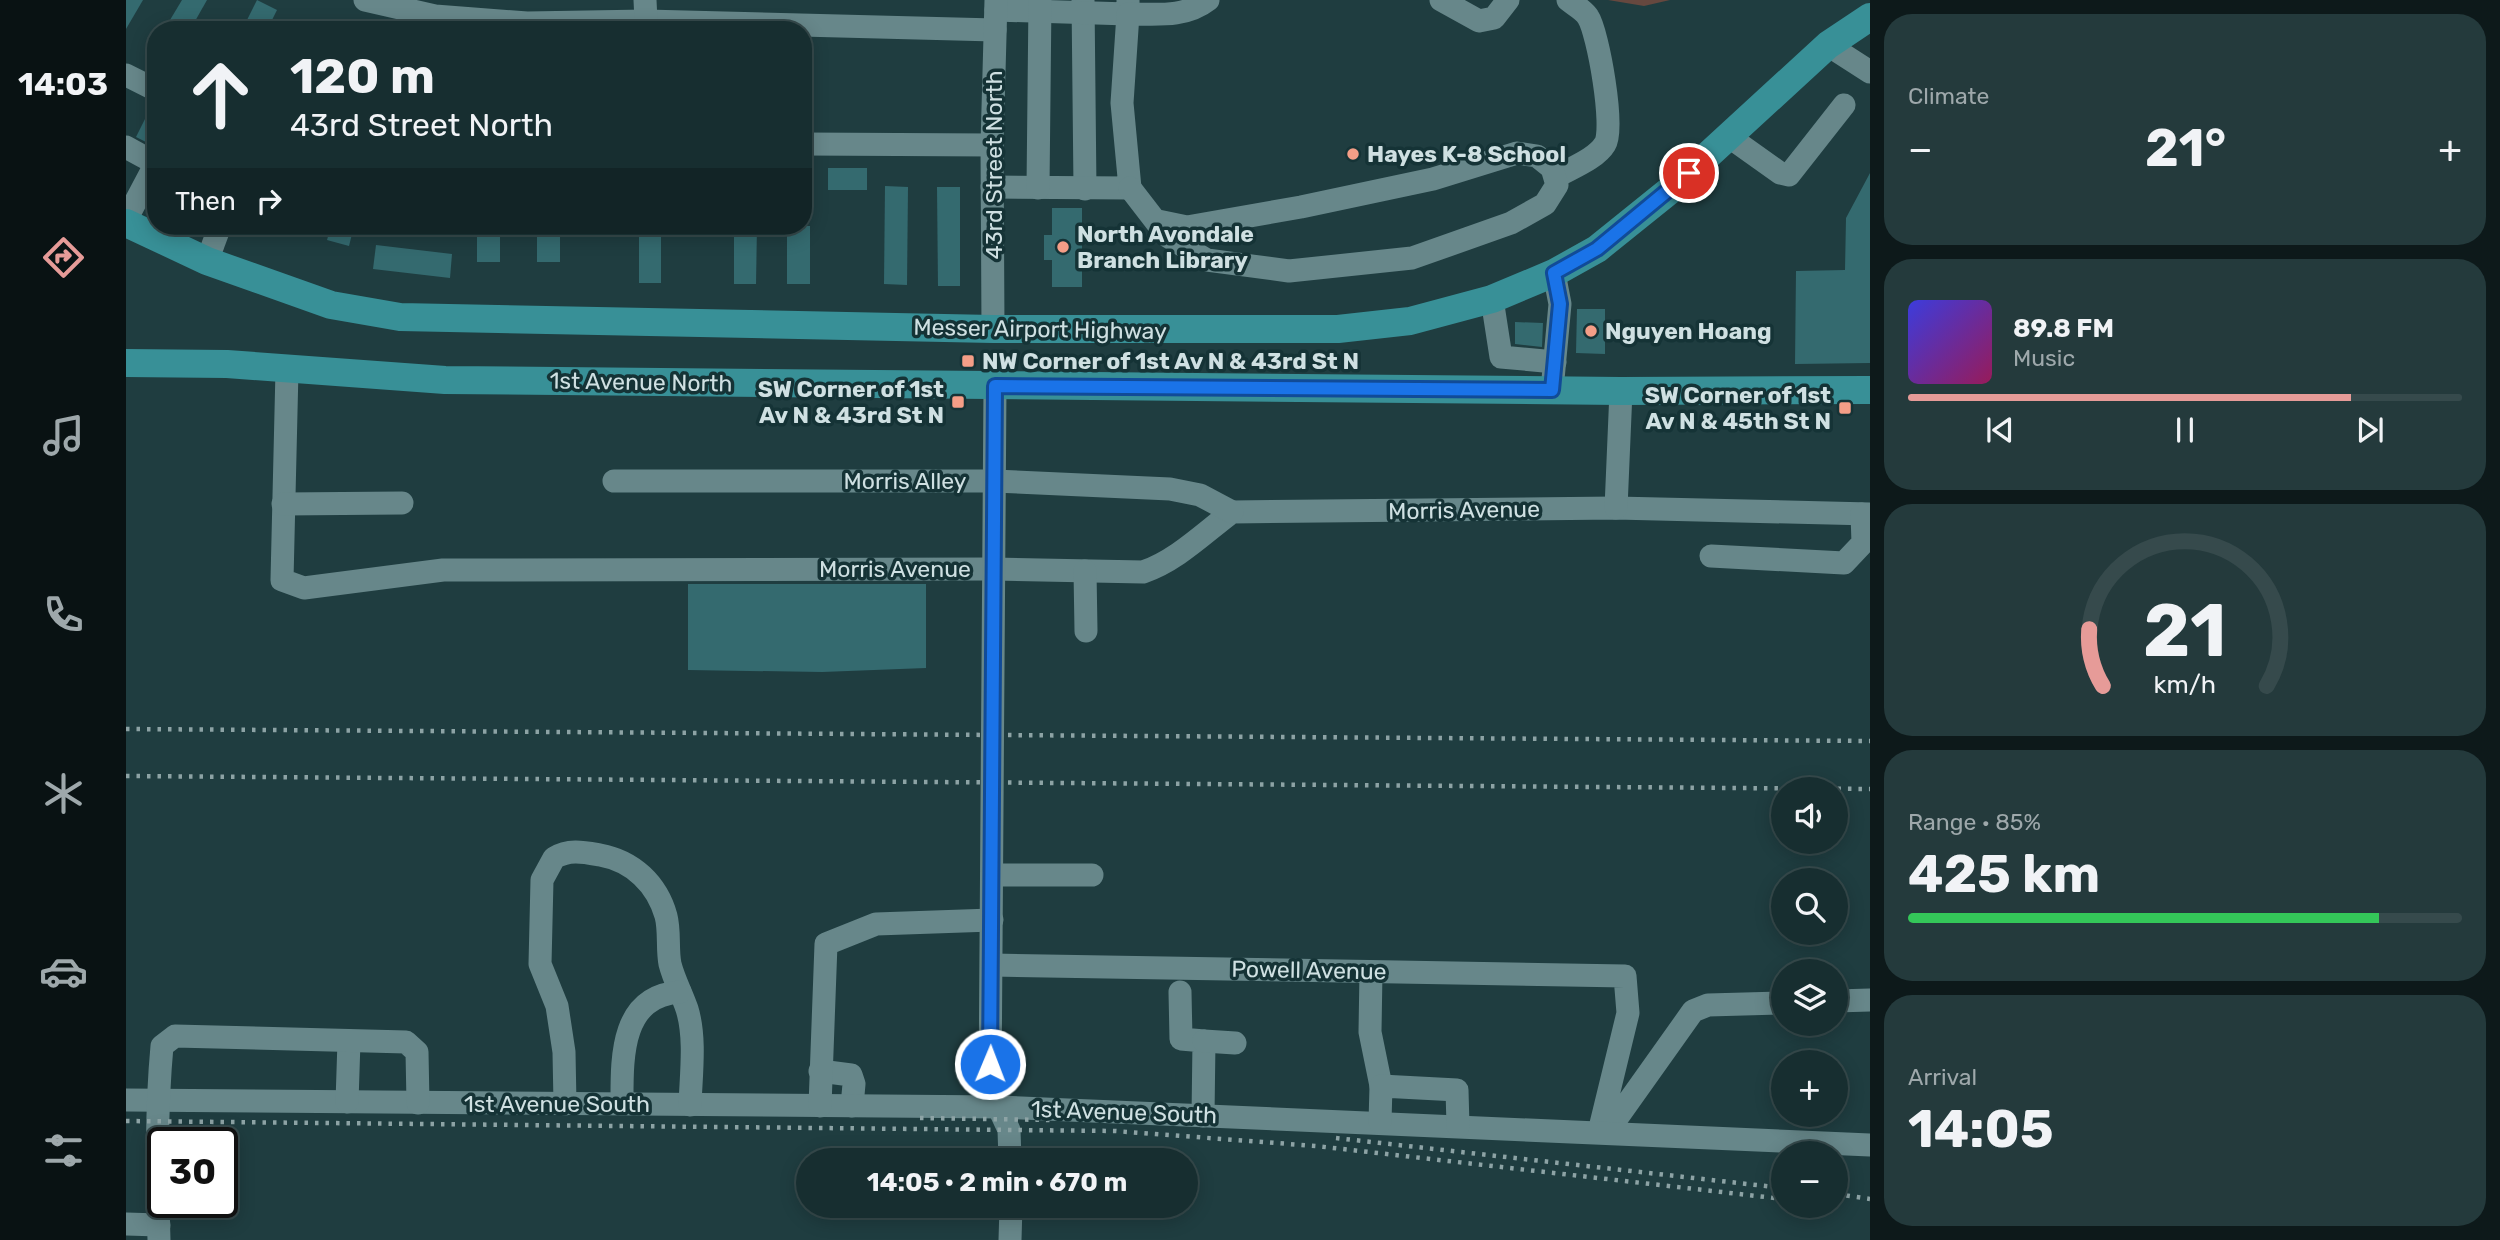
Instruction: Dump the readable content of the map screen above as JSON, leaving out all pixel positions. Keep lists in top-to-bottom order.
{
  "streets": {
    "main road": ["Messer Airport Highway", "1st Avenue North"],
    "street": [
      "43rd Street North",
      "Morris Alley",
      "Morris Avenue",
      "Powell Avenue",
      "1st Avenue South"
    ]
  },
  "crossings": [
    ["43rd Street North", "Messer Airport Highway"],
    ["Morris Alley", "Morris Avenue"],
    ["Powell Avenue", "1st Avenue South"]
  ],
  "places": {
    "other": ["Hayes K-8 School", "North Avondale Branch Library", "Nguyen Hoang"],
    "transit": ["NW Corner of 1st Av N & 43rd St N", "SW Corner of 1st Av N & 43rd St N", "SW Corner of 1st Av N & 45th St N"]
  },
  "page": {
    "tabs": "14:03",
    "tile": [
      "Climate",
      ["Range · 85%", "425 km"],
      ["Arrival", "14:05"]
    ],
    "turn": ["120 m", "43rd Street North"],
    "heat": ["−", "21°", "+"],
    "then": "Then",
    "song": ["89.8 FM", "Music"],
    "map_buttons": ["+", "−"],
    "limit": "30",
    "trip": "14:05 · 2 min · 670 m",
    "gauge": ["21", "km/h"]
  }
}
